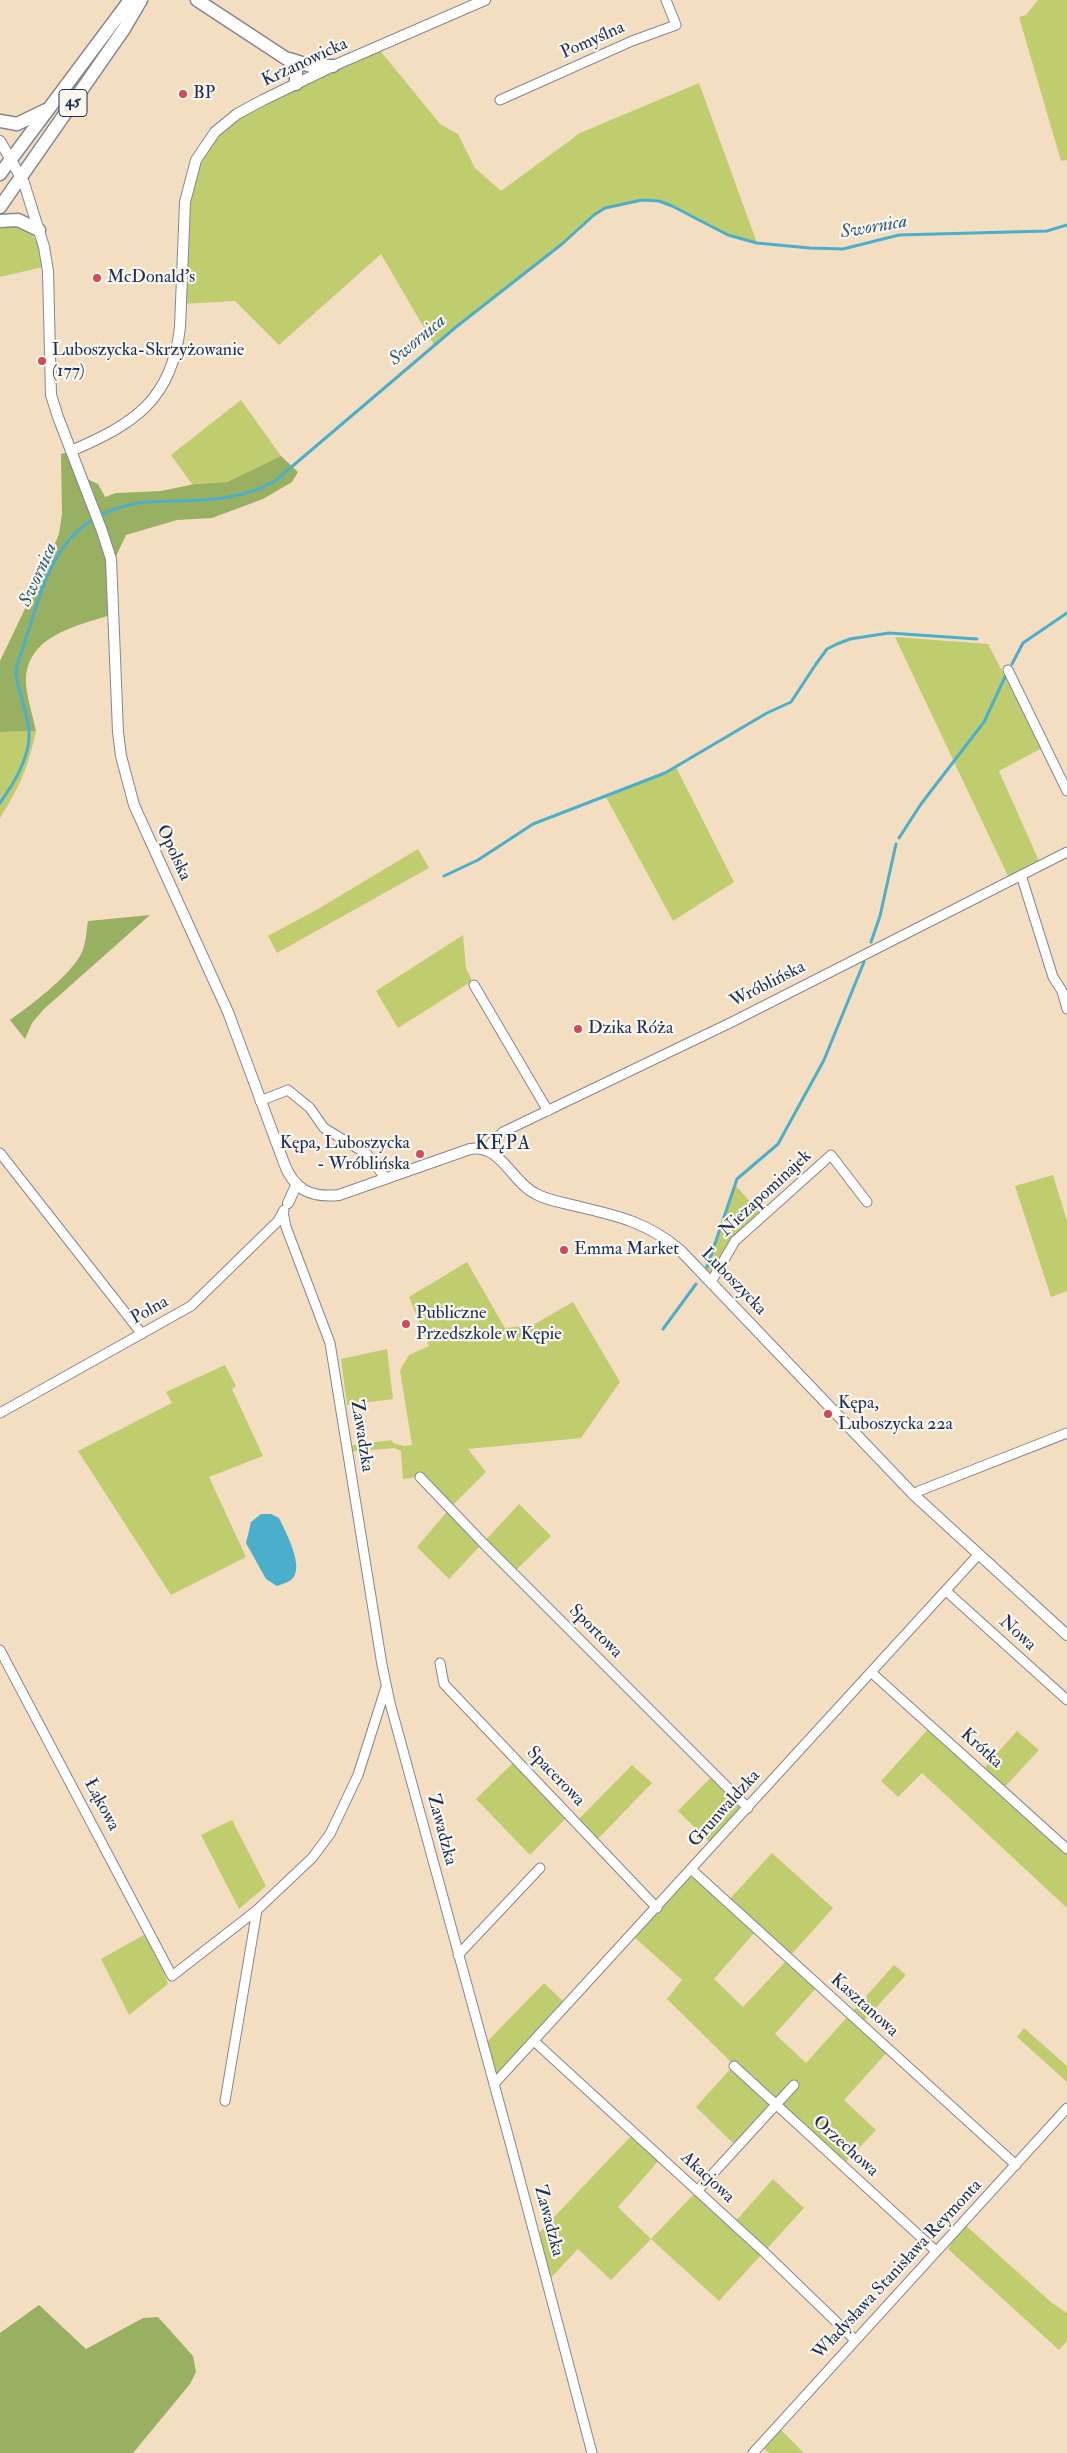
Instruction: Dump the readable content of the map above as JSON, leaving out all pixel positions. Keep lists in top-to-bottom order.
{
  "streets": {
    "main road": ["45"],
    "street": [
      "Pomyślna",
      "Krzanowicka",
      "Opolska",
      "Wróblińska",
      "Niezapominajek",
      "Luboszycka",
      "Polna",
      "Zawadzka",
      "Sportowa",
      "Nowa",
      "Krótka",
      "Spacerowa",
      "Łąkowa",
      "Grunwaldzka",
      "Kasztanowa",
      "Orzechowa",
      "Akacjowa",
      "Władysława Stanisława Reymonta"
    ]
  },
  "crossings": [
    ["Krzanowicka", "Opolska"],
    ["45", "Opolska"],
    ["Wróblińska", "Luboszycka"],
    ["Niezapominajek", "Luboszycka"],
    ["Luboszycka", "Grunwaldzka"],
    ["Polna", "Zawadzka"],
    ["Zawadzka", "Grunwaldzka"],
    ["Sportowa", "Grunwaldzka"],
    ["Nowa", "Grunwaldzka"],
    ["Krótka", "Grunwaldzka"],
    ["Spacerowa", "Grunwaldzka"],
    ["Grunwaldzka", "Kasztanowa"],
    ["Grunwaldzka", "Akacjowa"],
    ["Kasztanowa", "Władysława Stanisława Reymonta"],
    ["Orzechowa", "Władysława Stanisława Reymonta"],
    ["Akacjowa", "Władysława Stanisława Reymonta"]
  ],
  "districts": ["KĘPA"],
  "water": ["Swornica"],
  "places": [
    "BP",
    "McDonald's",
    "Luboszycka-Skrzyżowanie (177)",
    "Dzika Róża",
    "Kępa, Luboszycka - Wróblińska",
    "Emma Market",
    "Publiczne Przedszkole w Kępie",
    "Kępa, Luboszycka 22a"
  ]
}
